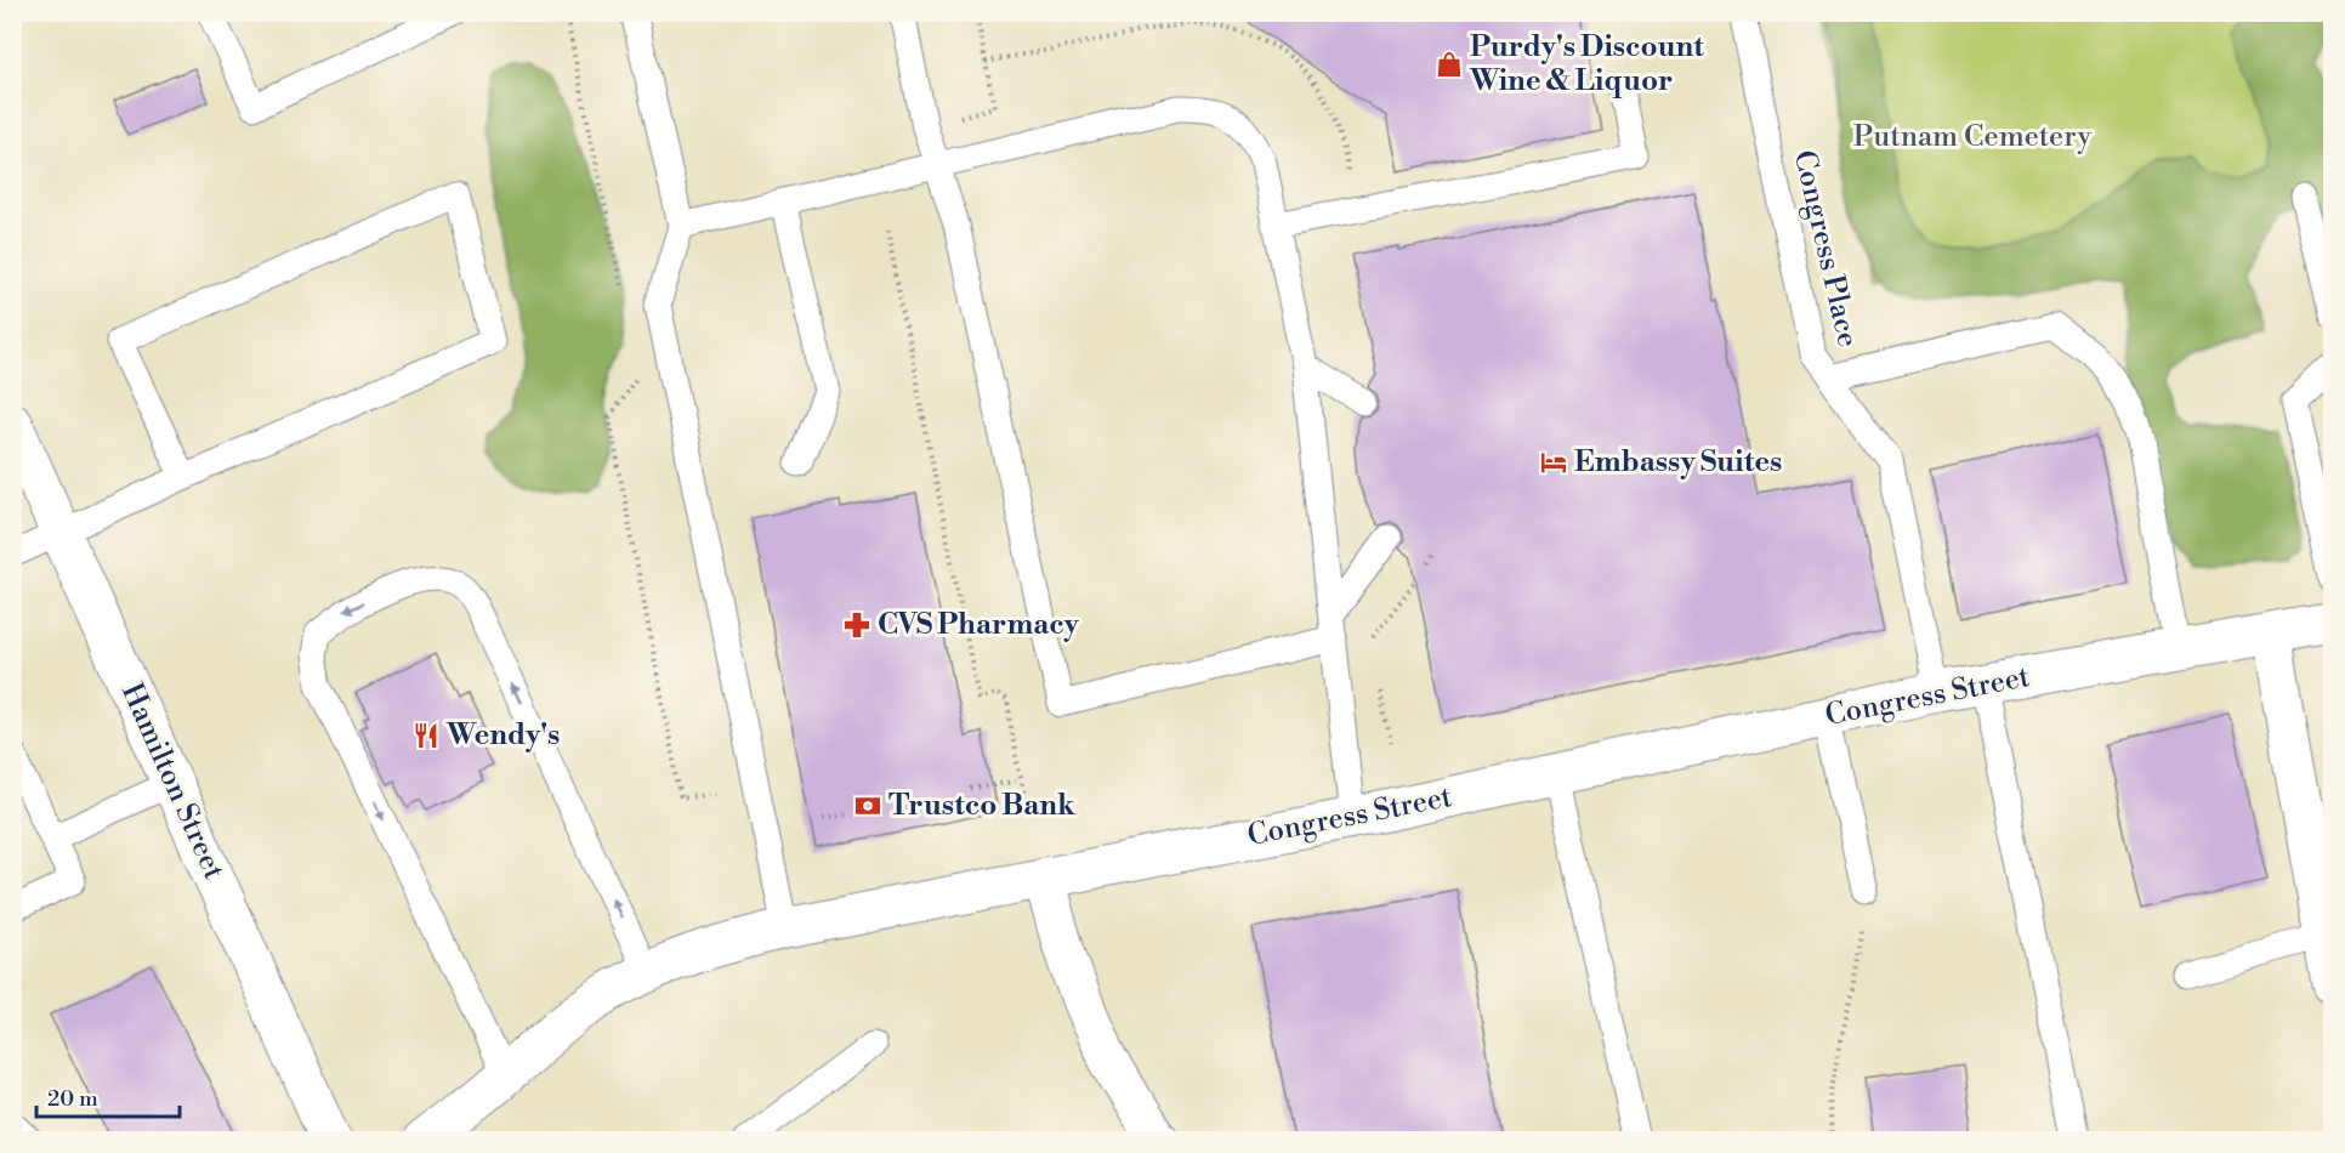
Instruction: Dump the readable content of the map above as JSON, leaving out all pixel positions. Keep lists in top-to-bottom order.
{
  "streets": {
    "street": ["Congress Street", "Hamilton Street"],
    "lane": ["Congress Place"]
  },
  "crossings": [
    ["Congress Place", "Congress Street"]
  ],
  "parks": ["Putnam Cemetery"],
  "places": {
    "shop": ["Purdy's Discount Wine & Liquor"],
    "hotel": ["Embassy Suites"],
    "pharmacy": ["CVS Pharmacy"],
    "restaurant": ["Wendy's"],
    "bank": ["Trustco Bank"]
  },
  "scale_bar": "20 m"
}
